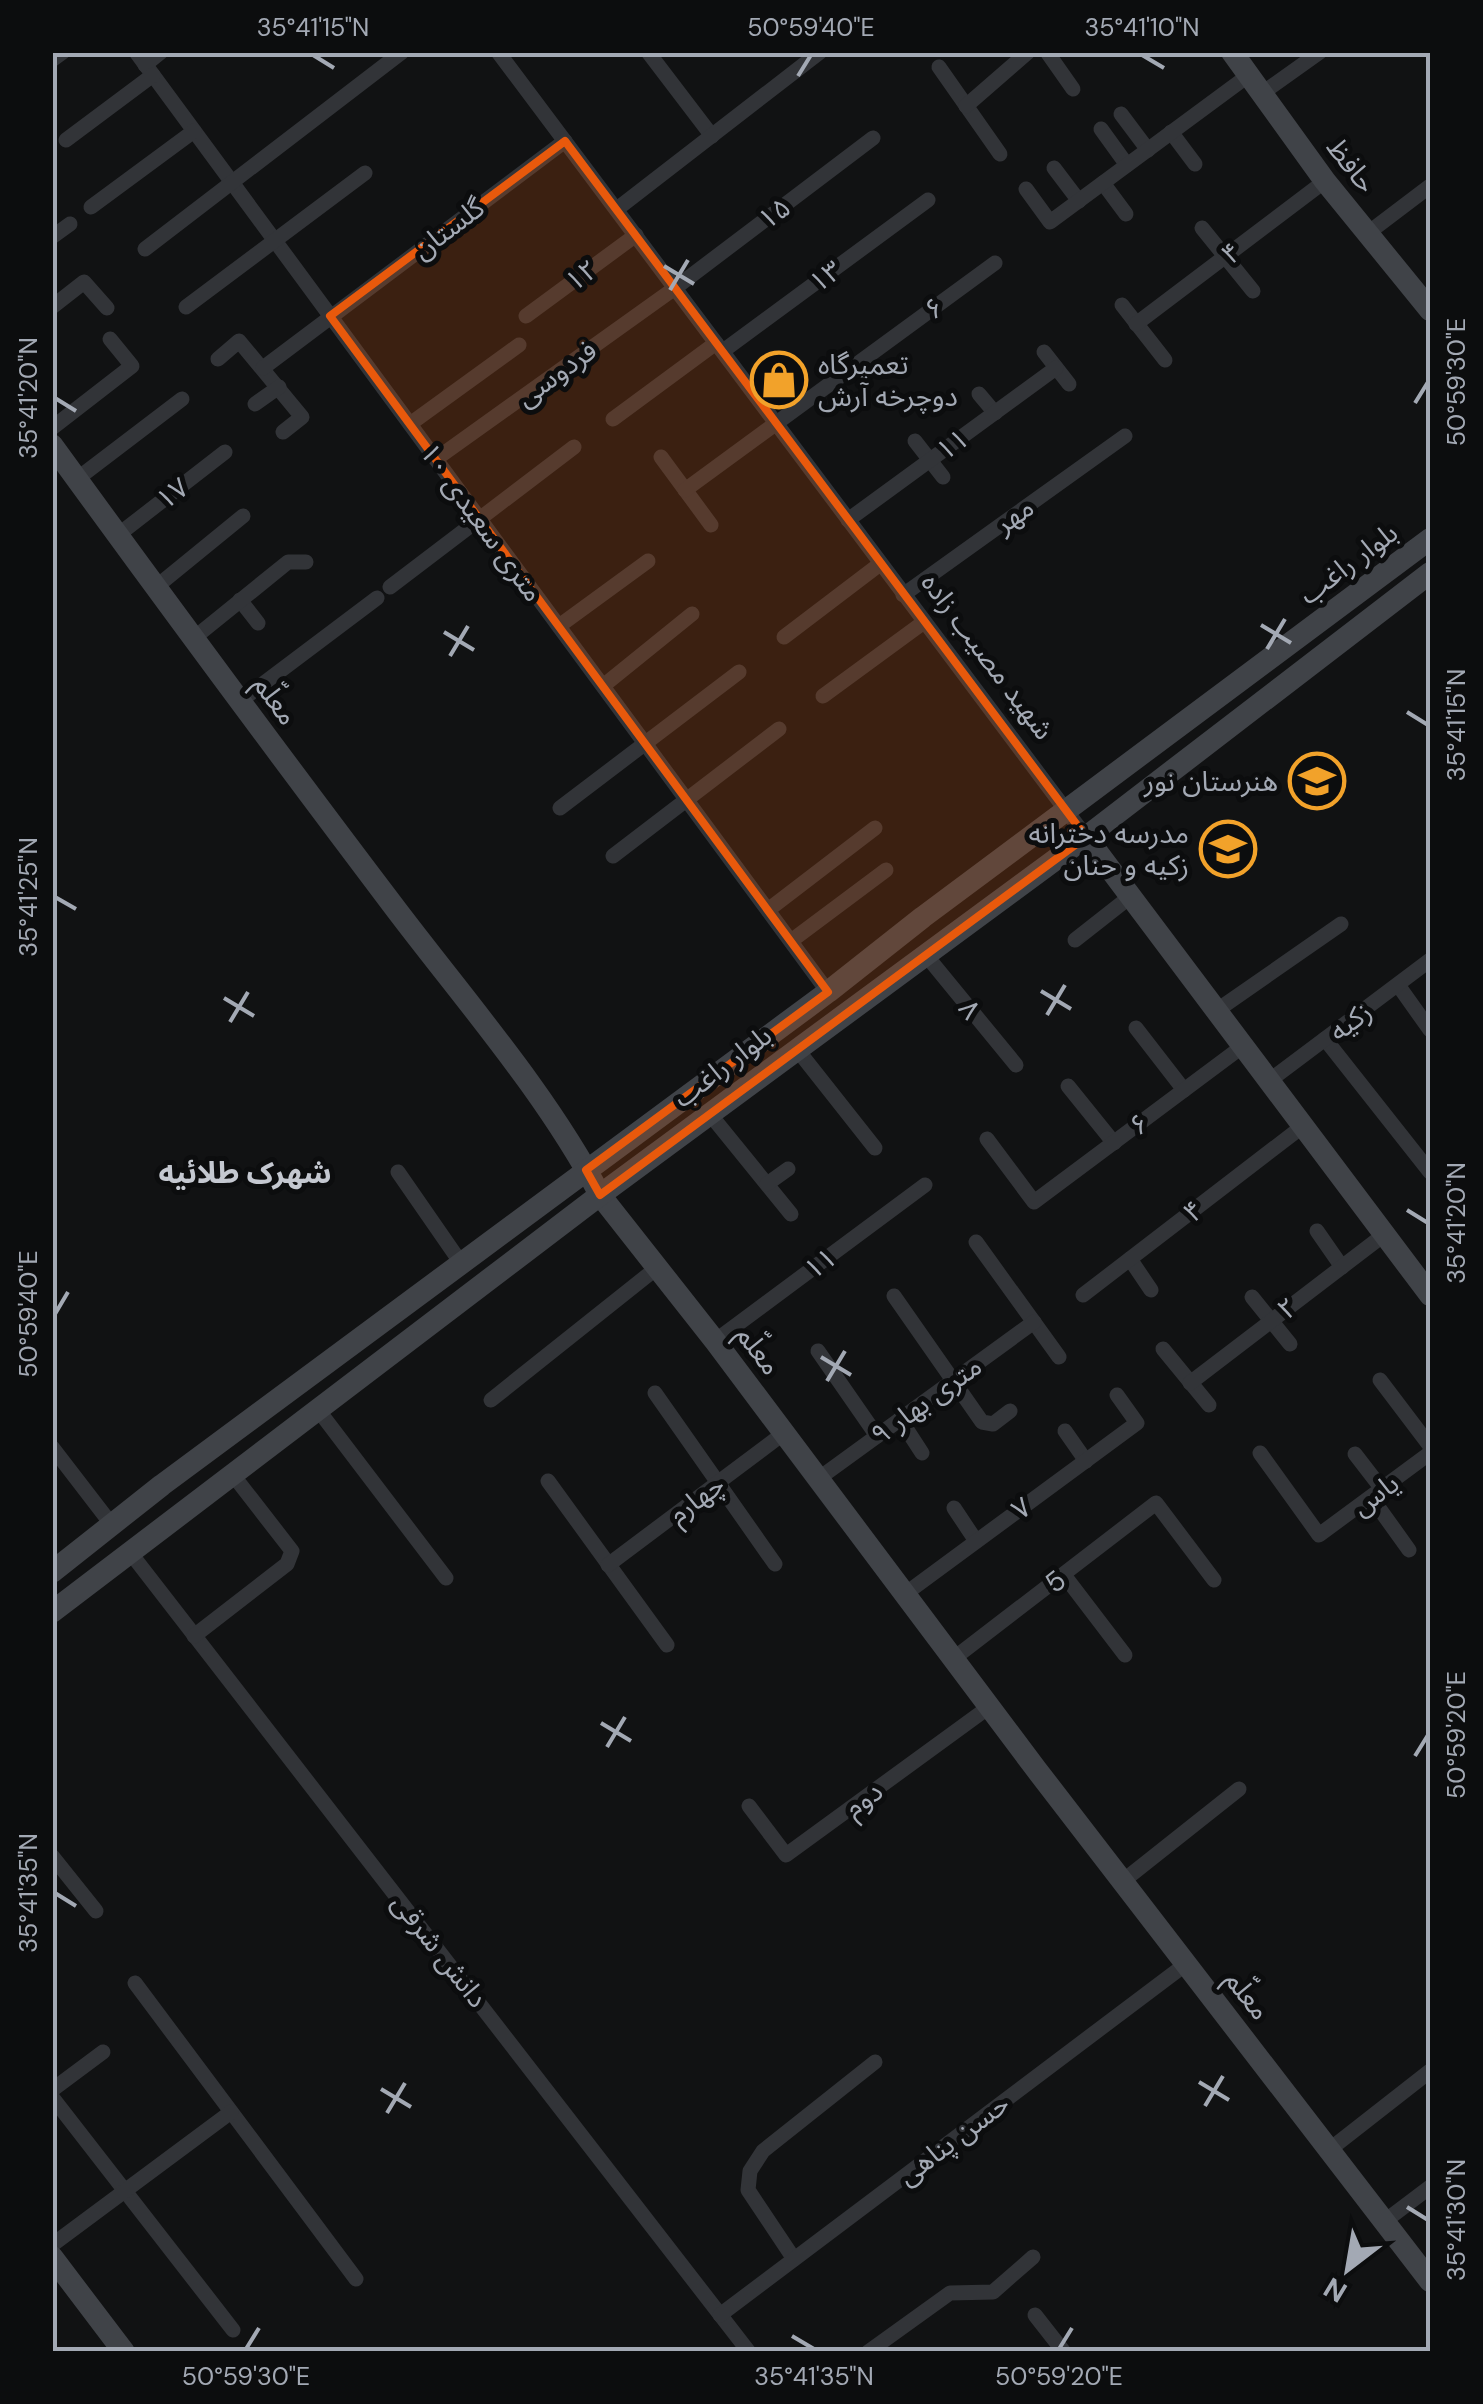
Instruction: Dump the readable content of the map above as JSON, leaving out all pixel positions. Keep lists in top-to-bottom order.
{
  "streets": {
    "street": [
      "حافظ",
      "۱۵",
      "گلستان",
      "۴",
      "۱۲",
      "۱۳",
      "۶",
      "فردوسی",
      "۱۱",
      "۱۷",
      "مهر",
      "۱۰ متری سعیدی",
      "بلوار راغب",
      "شهید مصیب زاده",
      "معلّم",
      "۸",
      "زکیه",
      "۲",
      "۹ متری بهار",
      "یاس",
      "چهارم",
      "۷",
      "5",
      "دوم",
      "دانش شرقی",
      "حسن پناهی"
    ]
  },
  "crossings": [
    ["حافظ", "۴"],
    ["۱۵", "فردوسی"],
    ["۱۵", "شهید مصیب زاده"],
    ["گلستان", "۱۰ متری سعیدی"],
    ["گلستان", "شهید مصیب زاده"],
    ["۴", "شهید مصیب زاده"],
    ["۱۲", "شهید مصیب زاده"],
    ["۱۳", "شهید مصیب زاده"],
    ["۶", "شهید مصیب زاده"],
    ["فردوسی", "۱۰ متری سعیدی"],
    ["فردوسی", "شهید مصیب زاده"],
    ["۱۱", "شهید مصیب زاده"],
    ["۱۱", "معلّم"],
    ["۱۷", "معلّم"],
    ["مهر", "شهید مصیب زاده"],
    ["۱۰ متری سعیدی", "بلوار راغب"],
    ["بلوار راغب", "شهید مصیب زاده"],
    ["بلوار راغب", "معلّم"],
    ["بلوار راغب", "۸"],
    ["بلوار راغب", "دانش شرقی"],
    ["شهید مصیب زاده", "زکیه"],
    ["شهید مصیب زاده", "۲"],
    ["معلّم", "۹ متری بهار"],
    ["معلّم", "چهارم"],
    ["معلّم", "۷"],
    ["معلّم", "5"],
    ["معلّم", "دوم"],
    ["معلّم", "حسن پناهی"],
    ["دانش شرقی", "حسن پناهی"]
  ],
  "districts": ["شهرک طلائیه"],
  "places": {
    "shop": ["تعمیرگاه دوچرخه آرش"],
    "school or university": ["هنرستان نور", "مدرسه دخترانه زکیه و حنان"]
  },
  "north": "bottom left",
  "coordinates": [
    "35°41'15\"N",
    "50°59'40\"E",
    "35°41'10\"N",
    "50°59'30\"E",
    "35°41'20\"N",
    "35°41'25\"N",
    "50°59'20\"E",
    "35°41'35\"N",
    "35°41'30\"N"
  ]
}
